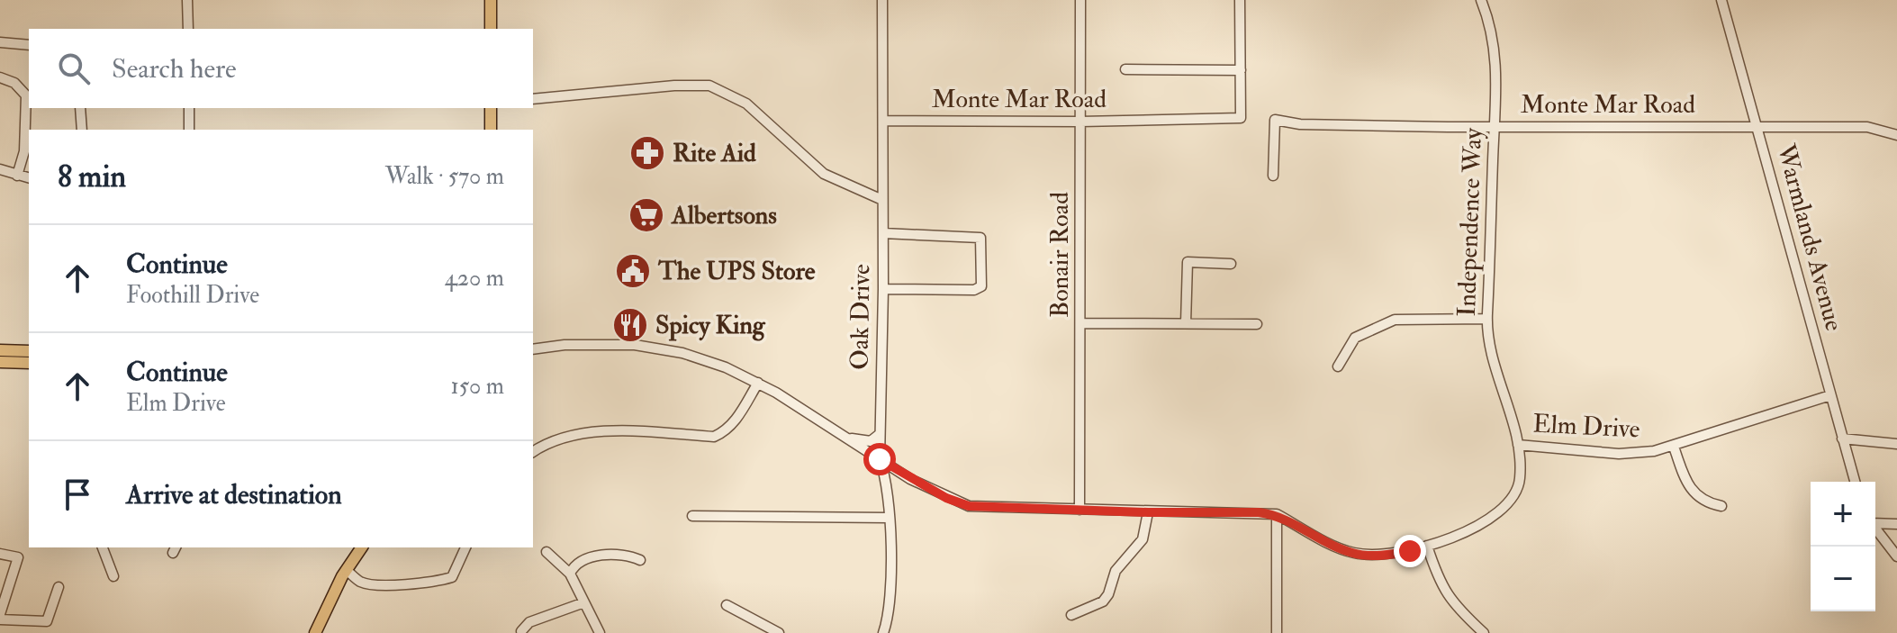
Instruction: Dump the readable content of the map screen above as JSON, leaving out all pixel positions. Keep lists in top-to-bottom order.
{
  "streets": {
    "street": [
      "Monte Mar Road",
      "Independence Way",
      "Warmlands Avenue",
      "Bonair Road",
      "Oak Drive",
      "Elm Drive"
    ]
  },
  "crossings": [
    ["Monte Mar Road", "Independence Way"],
    ["Monte Mar Road", "Warmlands Avenue"],
    ["Monte Mar Road", "Bonair Road"],
    ["Monte Mar Road", "Oak Drive"],
    ["Independence Way", "Elm Drive"],
    ["Warmlands Avenue", "Elm Drive"]
  ],
  "places": {
    "pharmacy": ["Rite Aid"],
    "supermarket": ["Albertsons"],
    "public building": ["The UPS Store"],
    "restaurant": ["Spicy King"]
  },
  "page": {
    "search": "Search here",
    "heading": ["8 min", "Walk · 570 m"],
    "list": [
      ["Continue", "Foothill Drive", "420 m"],
      ["Continue", "Elm Drive", "150 m"],
      "Arrive at destination"
    ],
    "map_buttons": ["+", "−"]
  }
}
